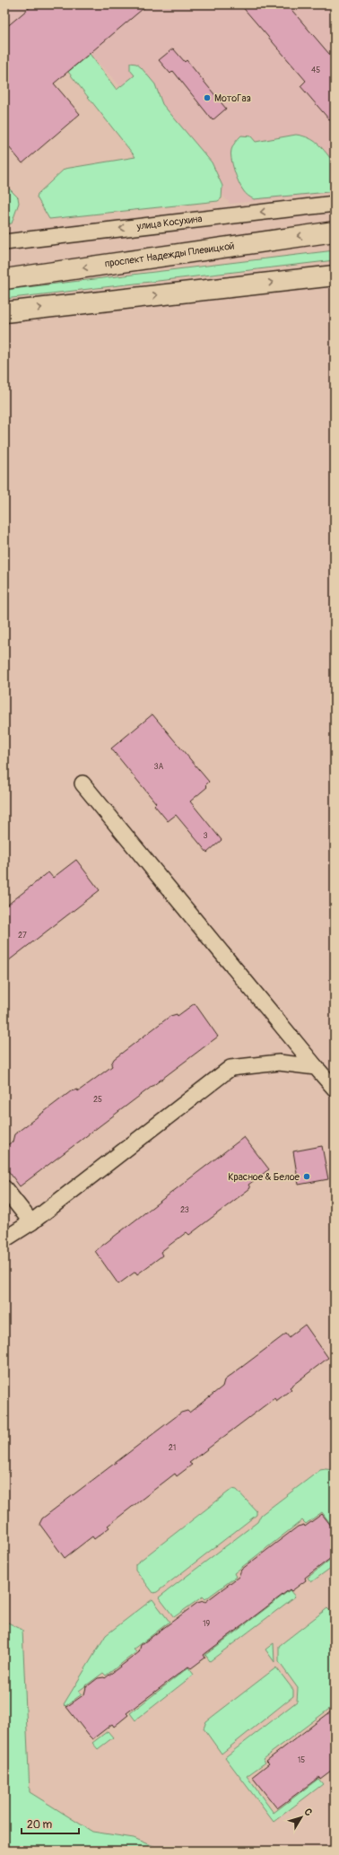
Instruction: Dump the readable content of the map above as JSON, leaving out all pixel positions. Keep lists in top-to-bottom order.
{
  "streets": {
    "main road": ["проспект Надежды Плевицкой"],
    "street": ["улица Косухина"]
  },
  "one_way": ["улица Косухина"],
  "places": ["МотоГаз", "Красное & Белое"],
  "house_numbers": [
    "45",
    "3А",
    "3",
    "27",
    "25",
    "23",
    "21",
    "19",
    "15"
  ],
  "scale_bar": "20 m",
  "north": "top right"
}
